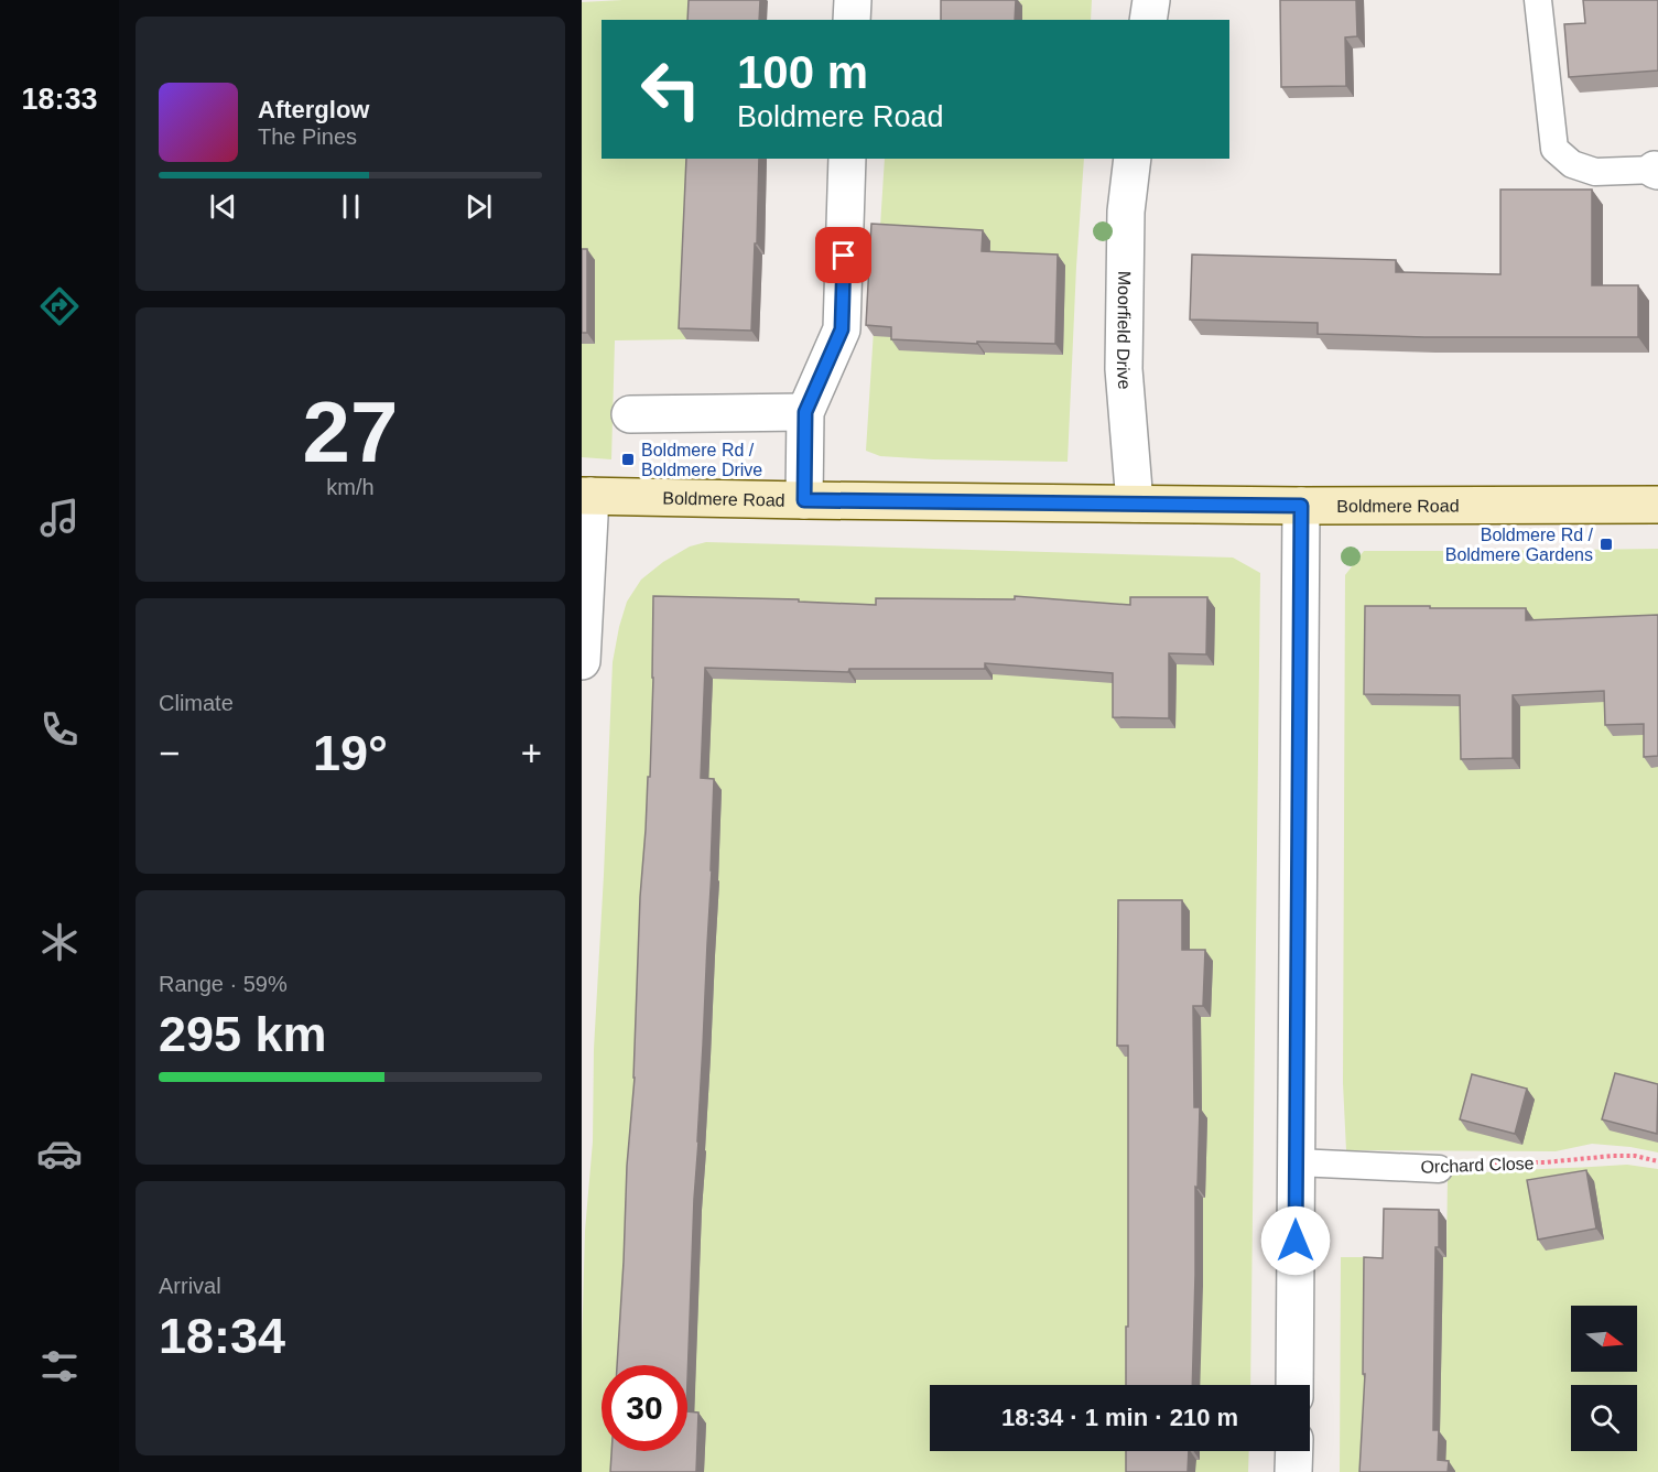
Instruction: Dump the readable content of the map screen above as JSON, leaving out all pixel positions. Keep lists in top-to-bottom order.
{
  "streets": {
    "main road": ["Boldmere Road"],
    "street": ["Moorfield Drive"],
    "lane": ["Orchard Close"]
  },
  "crossings": [
    ["Moorfield Drive", "Boldmere Road"]
  ],
  "places": {
    "transit": ["Boldmere Rd / Boldmere Drive", "Boldmere Rd / Boldmere Gardens"]
  },
  "north": "right",
  "page": {
    "tabs": "18:33",
    "turn": ["100 m", "Boldmere Road"],
    "song": ["Afterglow", "The Pines"],
    "tile": [
      ["27", "km/h"],
      "Climate",
      ["Range · 59%", "295 km"],
      ["Arrival", "18:34"]
    ],
    "heat": ["−", "19°", "+"],
    "limit": "30",
    "trip": "18:34 · 1 min · 210 m"
  }
}
